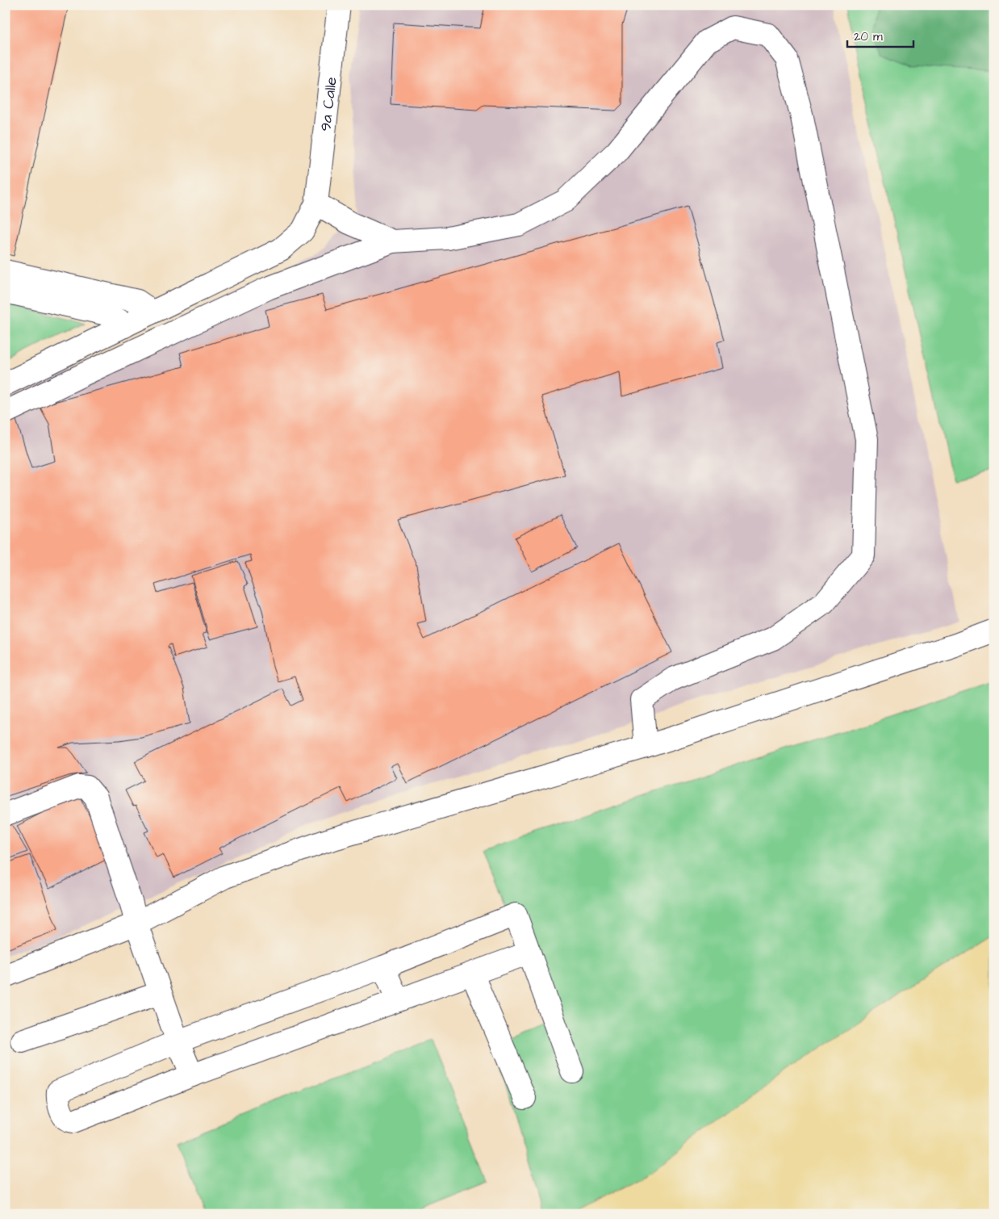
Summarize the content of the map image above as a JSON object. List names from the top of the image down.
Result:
{
  "streets": {
    "main road": ["9a Calle"]
  },
  "scale_bar": "20 m"
}
